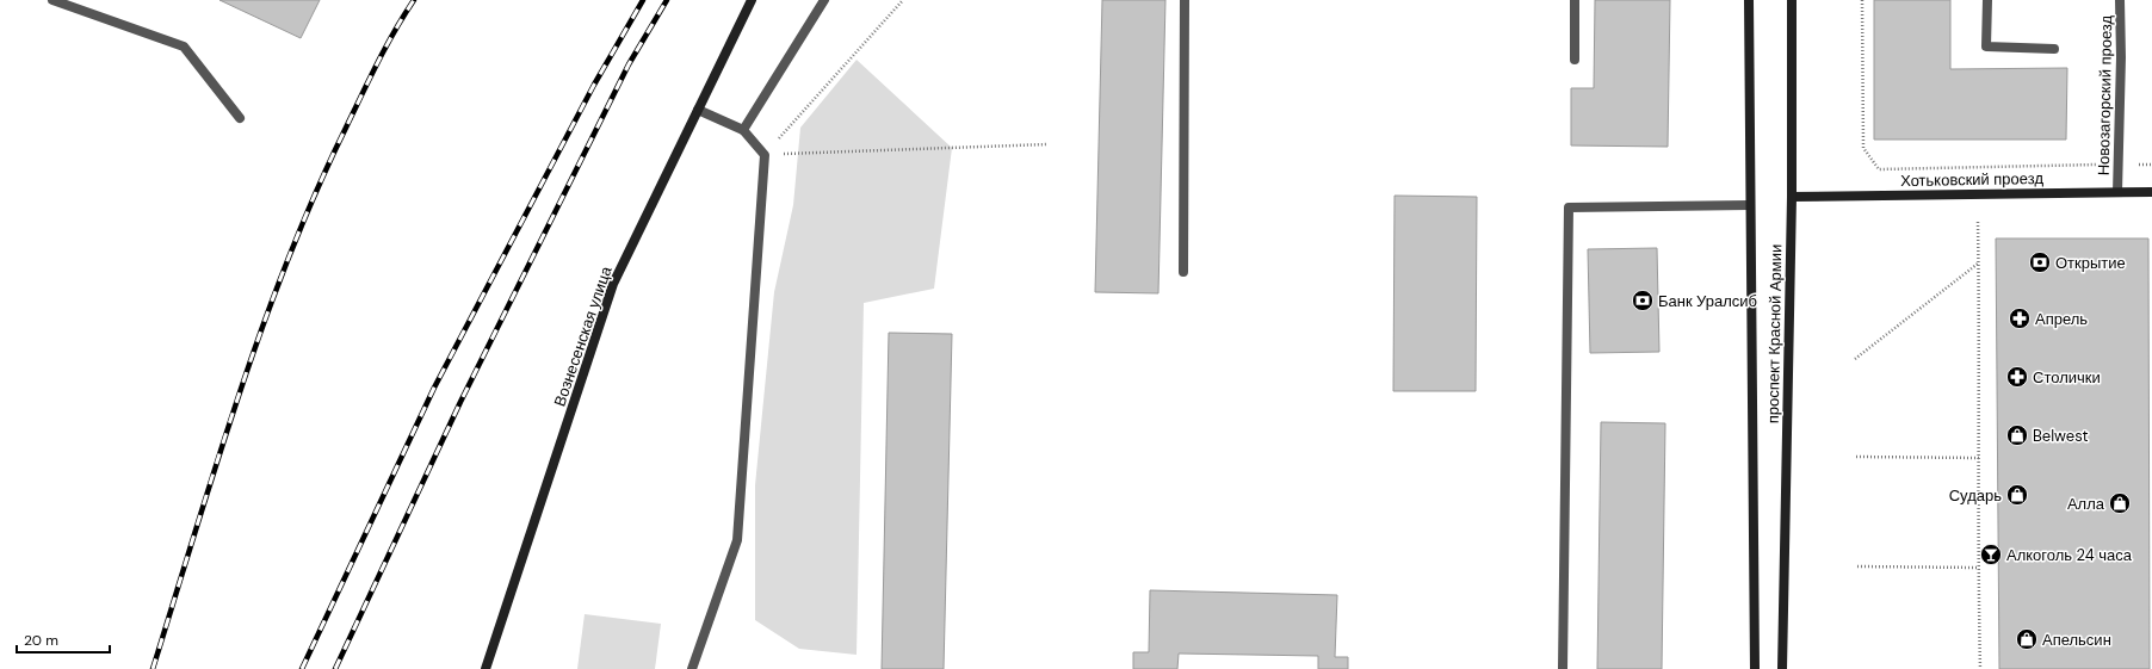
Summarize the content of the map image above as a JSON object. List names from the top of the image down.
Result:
{
  "streets": {
    "main road": ["Хотьковский проезд", "проспект Красной Армии", "Вознесенская улица"],
    "lane": ["Новозагорский проезд"]
  },
  "crossings": [
    ["Новозагорский проезд", "Хотьковский проезд"],
    ["Хотьковский проезд", "проспект Красной Армии"]
  ],
  "places": {
    "bank": ["Открытие", "Банк Уралсиб"],
    "pharmacy": ["Апрель", "Столички"],
    "shop": [
      "Belwest",
      "Сударь",
      "Алла",
      "Апельсин"
    ],
    "bar": ["Алкоголь 24 часа"]
  },
  "scale_bar": "20 m"
}
